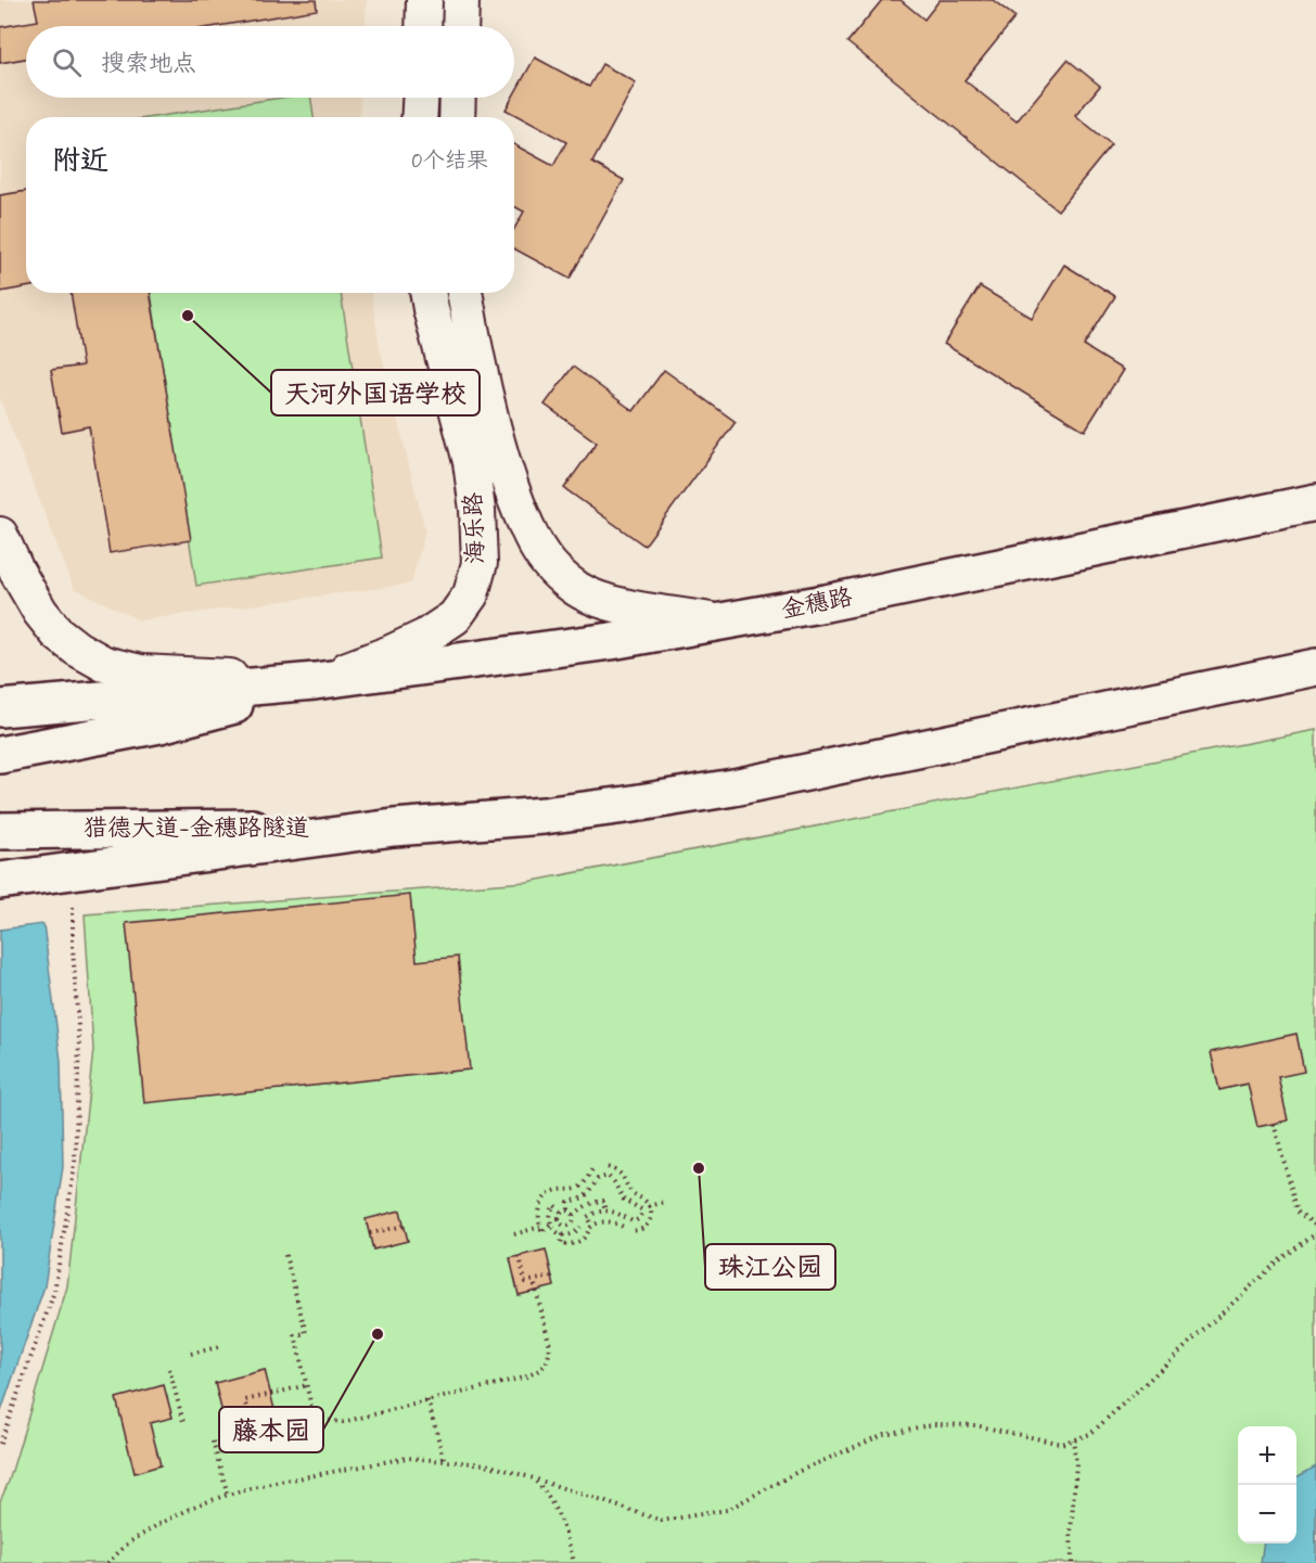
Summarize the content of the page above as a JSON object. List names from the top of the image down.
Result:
{
  "streets": {
    "main road": ["金穗路", "猎德大道-金穗路隧道"],
    "street": ["海乐路"]
  },
  "crossings": [
    ["海乐路", "金穗路"]
  ],
  "places": ["天河外国语学校", "珠江公园", "藤本园"],
  "page": {
    "search": "搜索地点",
    "heading": ["附近", "0个结果"],
    "map_buttons": ["+", "−"]
  }
}
